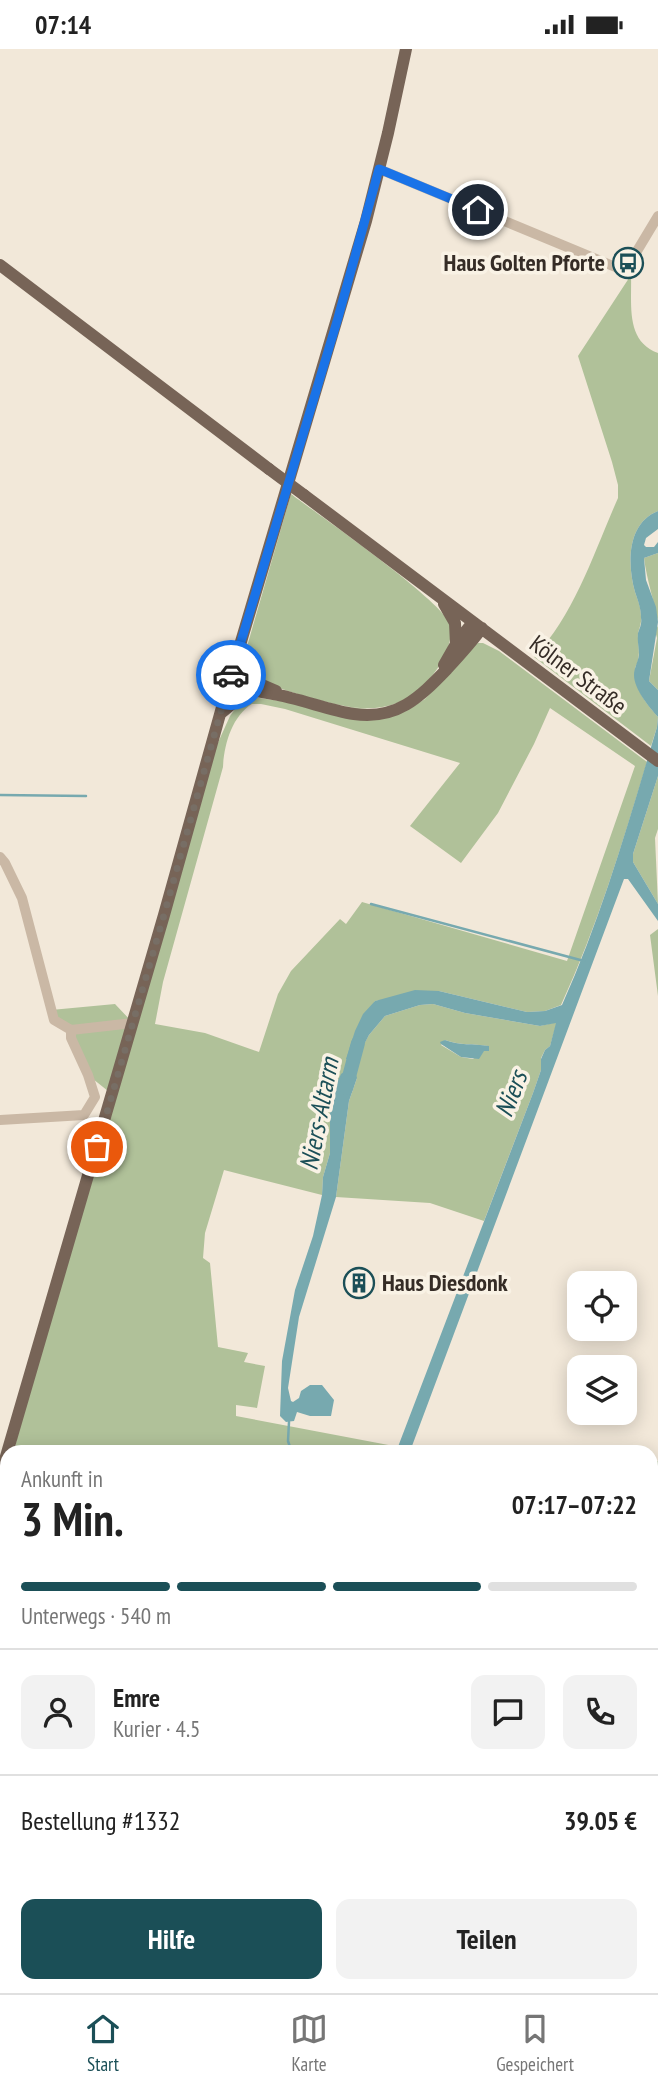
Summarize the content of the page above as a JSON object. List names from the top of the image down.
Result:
{
  "streets": {
    "main road": ["Kölner Straße"]
  },
  "water": ["Niers", "Niers-Altarm"],
  "places": {
    "bus stop": ["Haus Golten Pforte"],
    "building": ["Haus Diesdonk"]
  },
  "page": {
    "status": "07:14",
    "heading": ["3 Min.", "Ankunft in", "07:17–07:22"],
    "panel": [
      "Emre",
      "Kurier · 4.5",
      "Bestellung #1332",
      "39.05 €"
    ],
    "bar": "Unterwegs · 540 m",
    "buttons": ["Hilfe", "Teilen"],
    "tabs": ["Start", "Karte", "Gespeichert"]
  }
}
